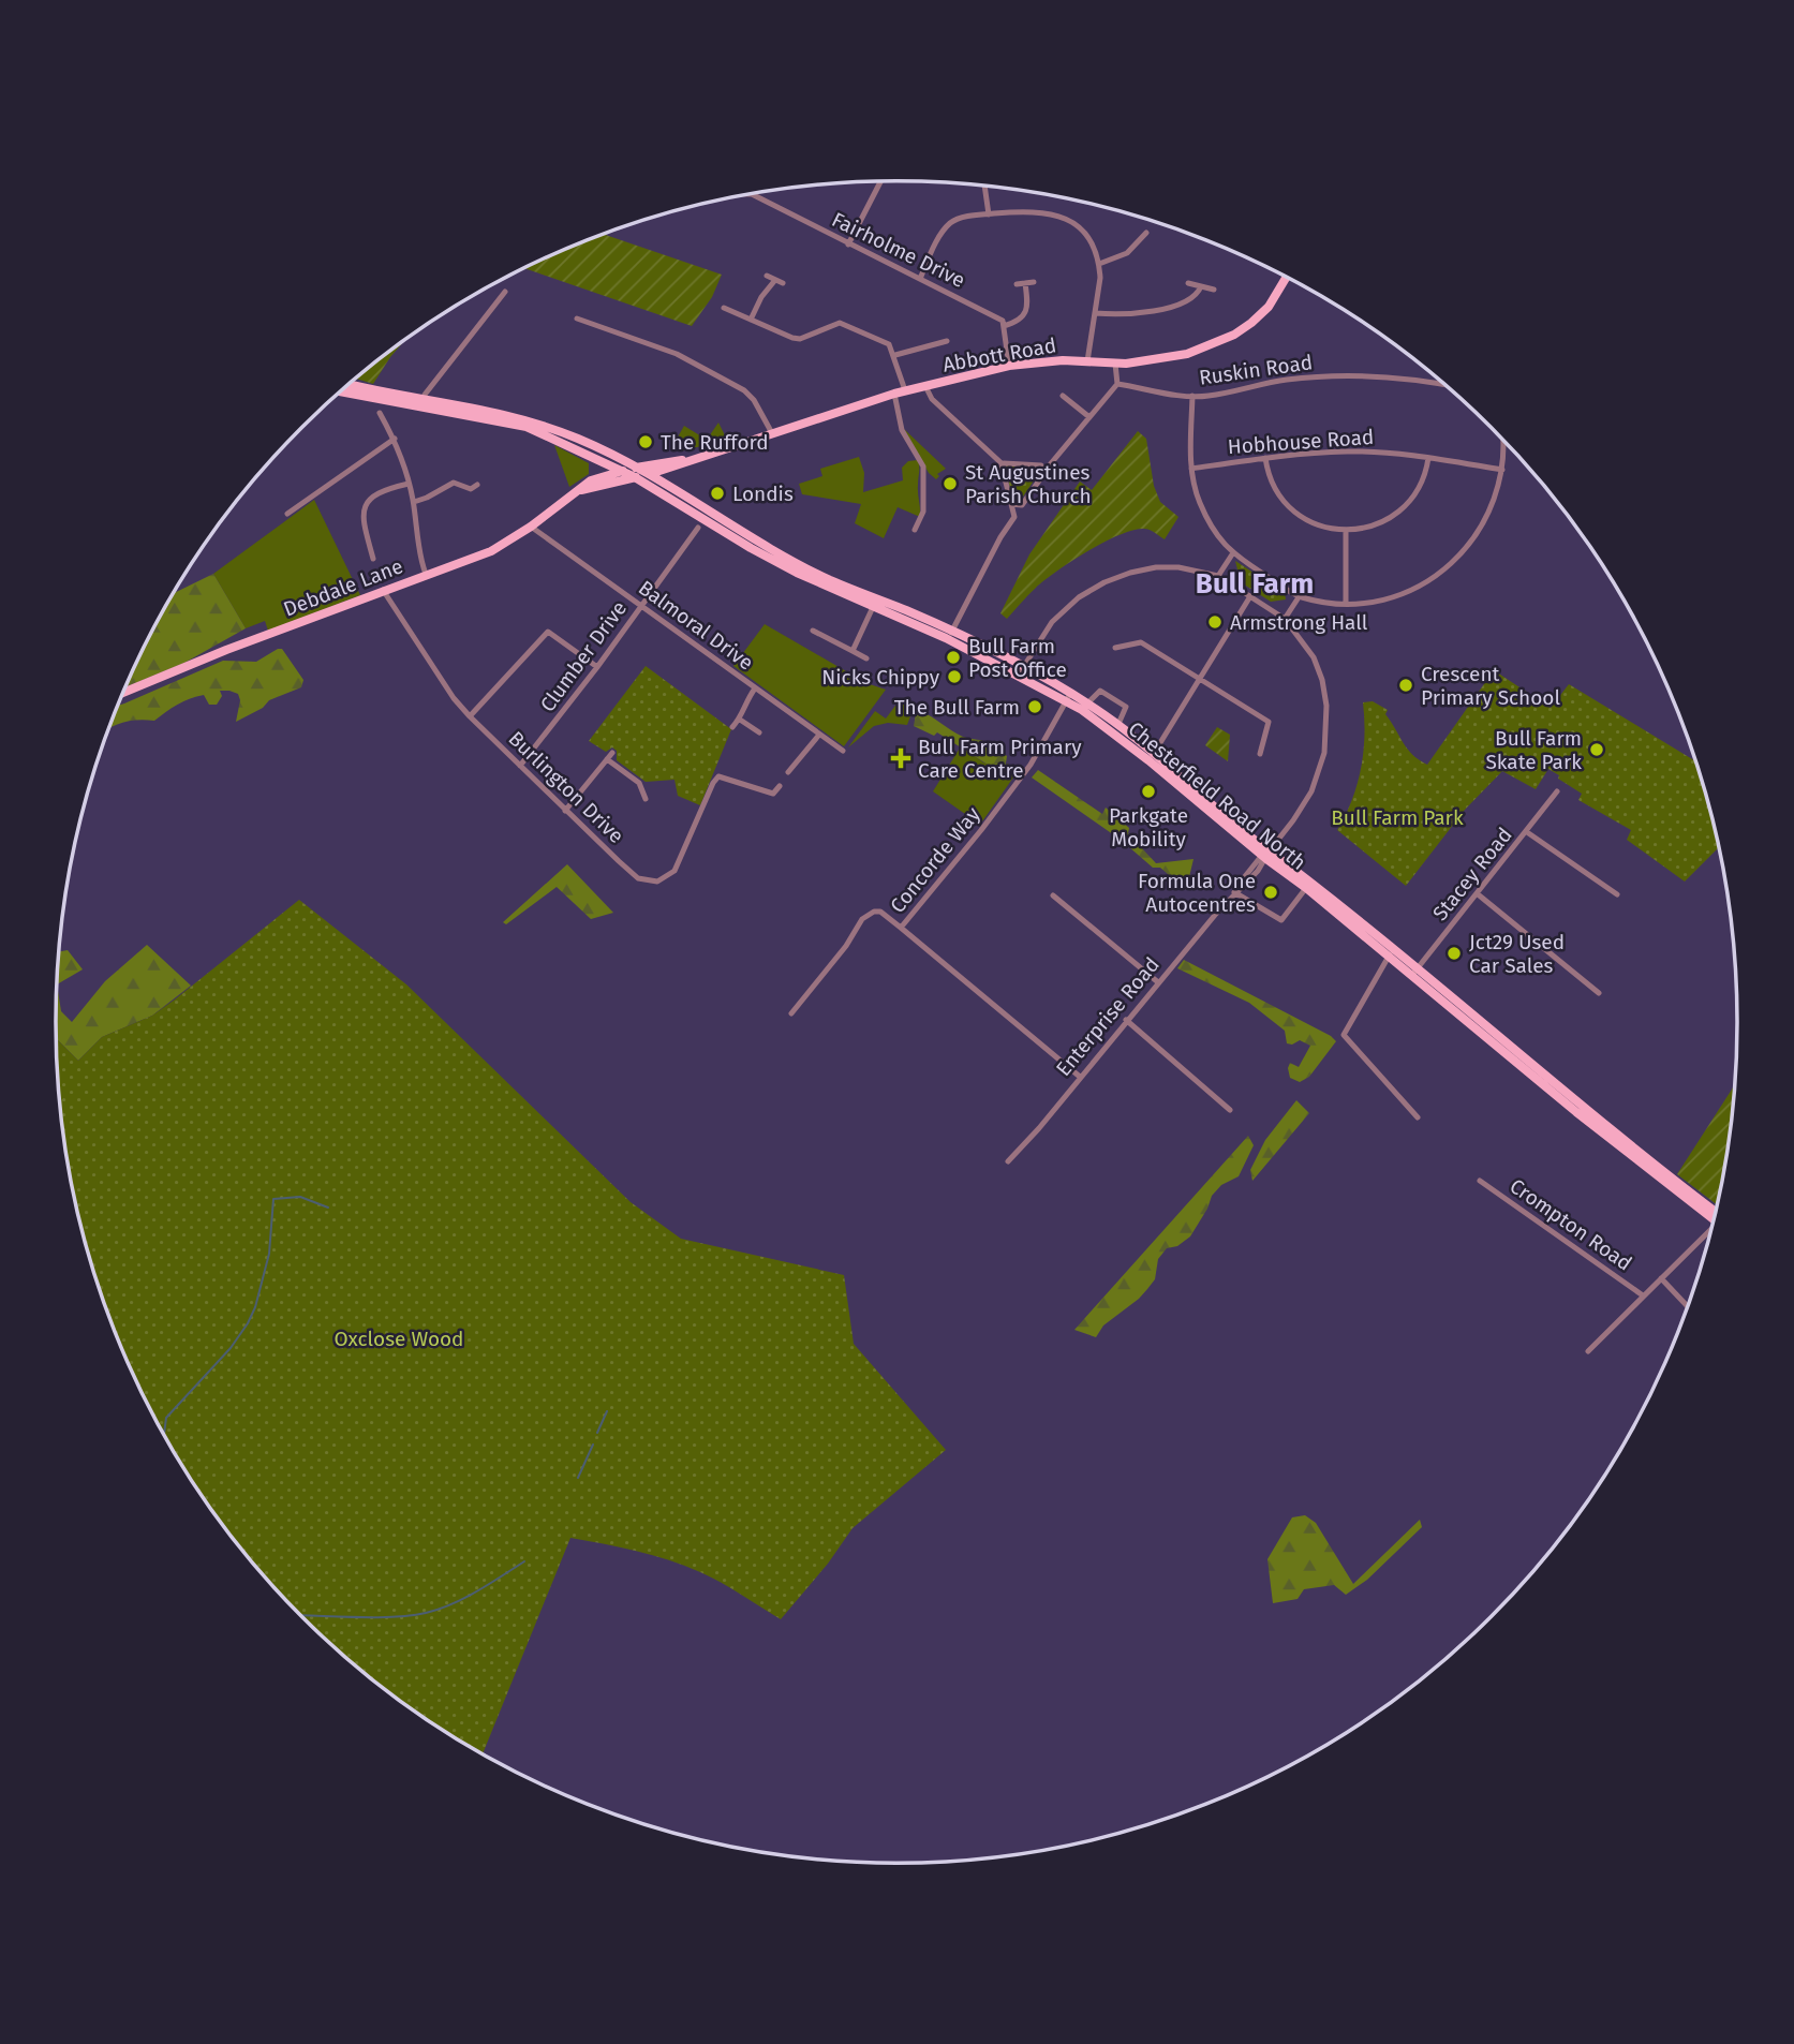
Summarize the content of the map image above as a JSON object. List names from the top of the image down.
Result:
{
  "streets": {
    "main road": ["Abbott Road", "Debdale Lane", "Chesterfield Road North"],
    "street": [
      "Fairholme Drive",
      "Ruskin Road",
      "Hobhouse Road",
      "Balmoral Drive",
      "Clumber Drive",
      "Burlington Drive",
      "Concorde Way",
      "Stacey Road",
      "Enterprise Road",
      "Crompton Road"
    ]
  },
  "crossings": [
    ["Abbott Road", "Debdale Lane"],
    ["Abbott Road", "Chesterfield Road North"],
    ["Debdale Lane", "Balmoral Drive"],
    ["Debdale Lane", "Burlington Drive"],
    ["Debdale Lane", "Chesterfield Road North"],
    ["Balmoral Drive", "Clumber Drive"],
    ["Clumber Drive", "Burlington Drive"],
    ["Chesterfield Road North", "Concorde Way"],
    ["Chesterfield Road North", "Stacey Road"],
    ["Chesterfield Road North", "Enterprise Road"],
    ["Concorde Way", "Enterprise Road"]
  ],
  "districts": ["Bull Farm"],
  "parks": ["Bull Farm Park", "Oxclose Wood"],
  "places": {
    "other": [
      "The Rufford",
      "St Augustines Parish Church",
      "Londis",
      "Armstrong Hall",
      "Bull Farm Post Office",
      "Nicks Chippy",
      "Crescent Primary School",
      "The Bull Farm",
      "Bull Farm Skate Park",
      "Parkgate Mobility",
      "Formula One Autocentres",
      "Jct29 Used Car Sales"
    ],
    "health": ["Bull Farm Primary Care Centre"]
  }
}
